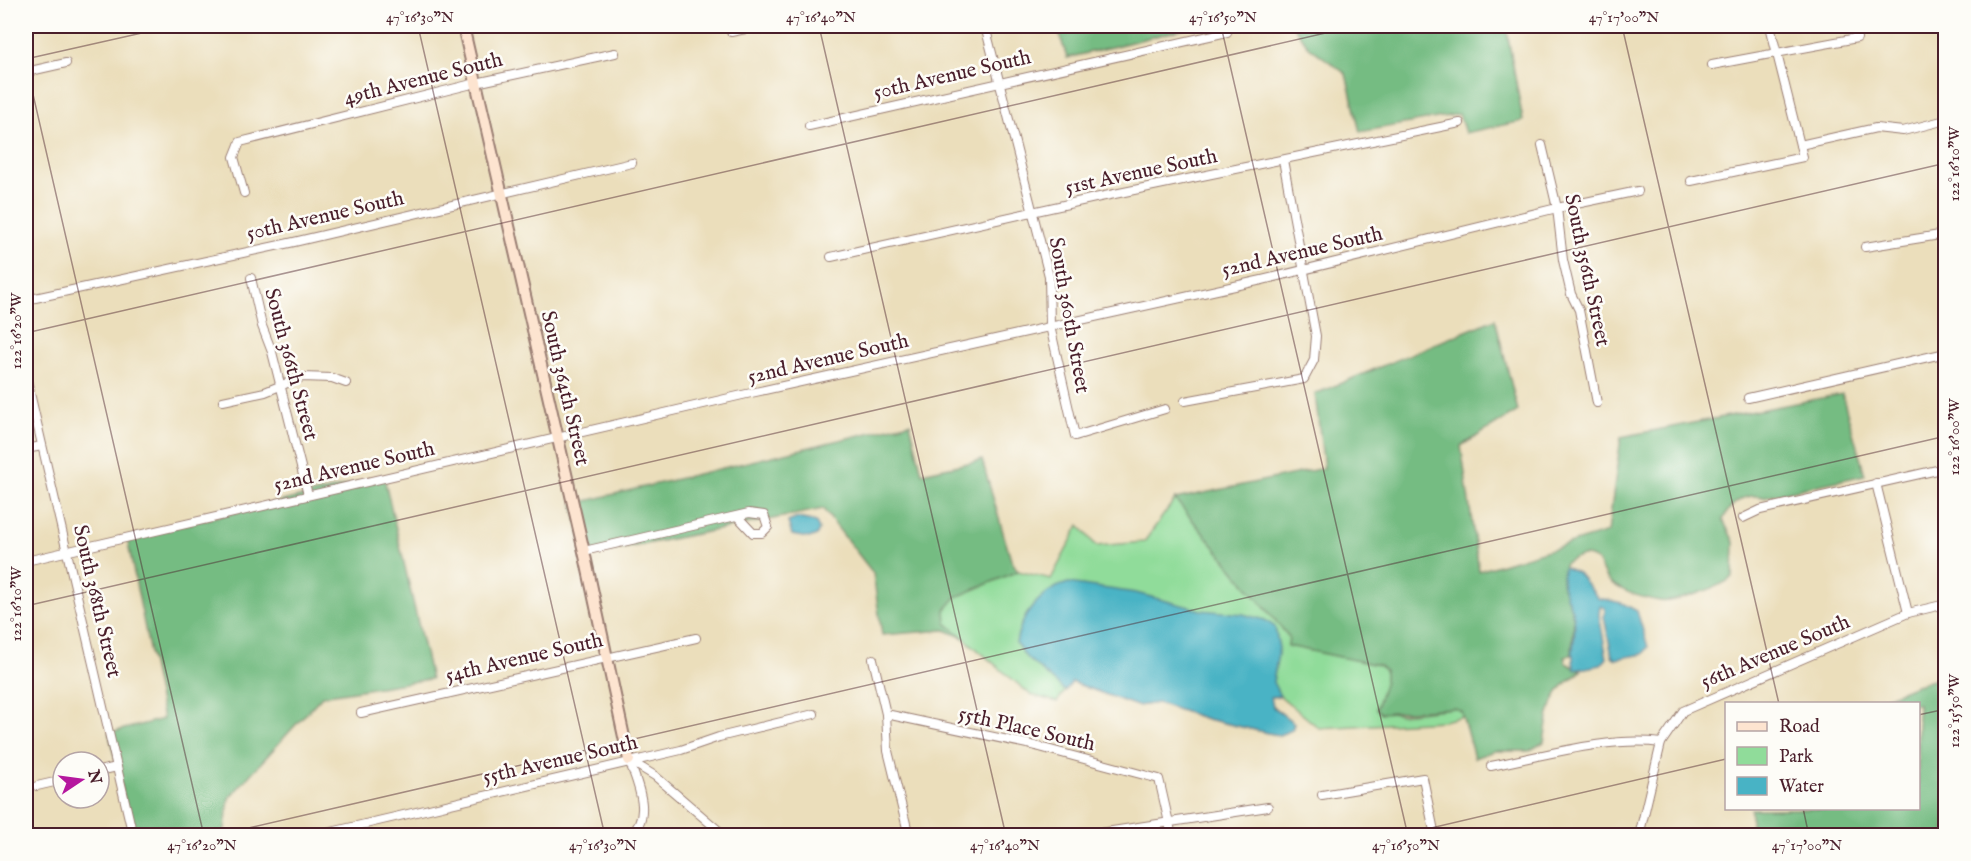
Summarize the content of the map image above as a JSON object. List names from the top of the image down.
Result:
{
  "streets": {
    "street": [
      "50th Avenue South",
      "49th Avenue South",
      "51st Avenue South",
      "52nd Avenue South",
      "South 356th Street",
      "South 360th Street",
      "South 366th Street",
      "South 364th Street",
      "South 368th Street",
      "56th Avenue South",
      "54th Avenue South",
      "55th Place South",
      "55th Avenue South"
    ]
  },
  "crossings": [
    ["50th Avenue South", "South 360th Street"],
    ["50th Avenue South", "South 364th Street"],
    ["49th Avenue South", "South 364th Street"],
    ["51st Avenue South", "South 360th Street"],
    ["52nd Avenue South", "South 356th Street"],
    ["52nd Avenue South", "South 360th Street"],
    ["52nd Avenue South", "South 366th Street"],
    ["52nd Avenue South", "South 364th Street"],
    ["52nd Avenue South", "South 368th Street"],
    ["South 364th Street", "54th Avenue South"],
    ["South 364th Street", "55th Avenue South"]
  ],
  "legend": ["Road", "Park", "Water"],
  "north": "right",
  "coordinates": [
    "47°16'30\"N",
    "47°16'40\"N",
    "47°16'50\"N",
    "47°17'00\"N",
    "122°16'10\"W",
    "122°16'20\"W",
    "122°16'00\"W",
    "122°15'50\"W",
    "47°16'20\"N"
  ]
}
